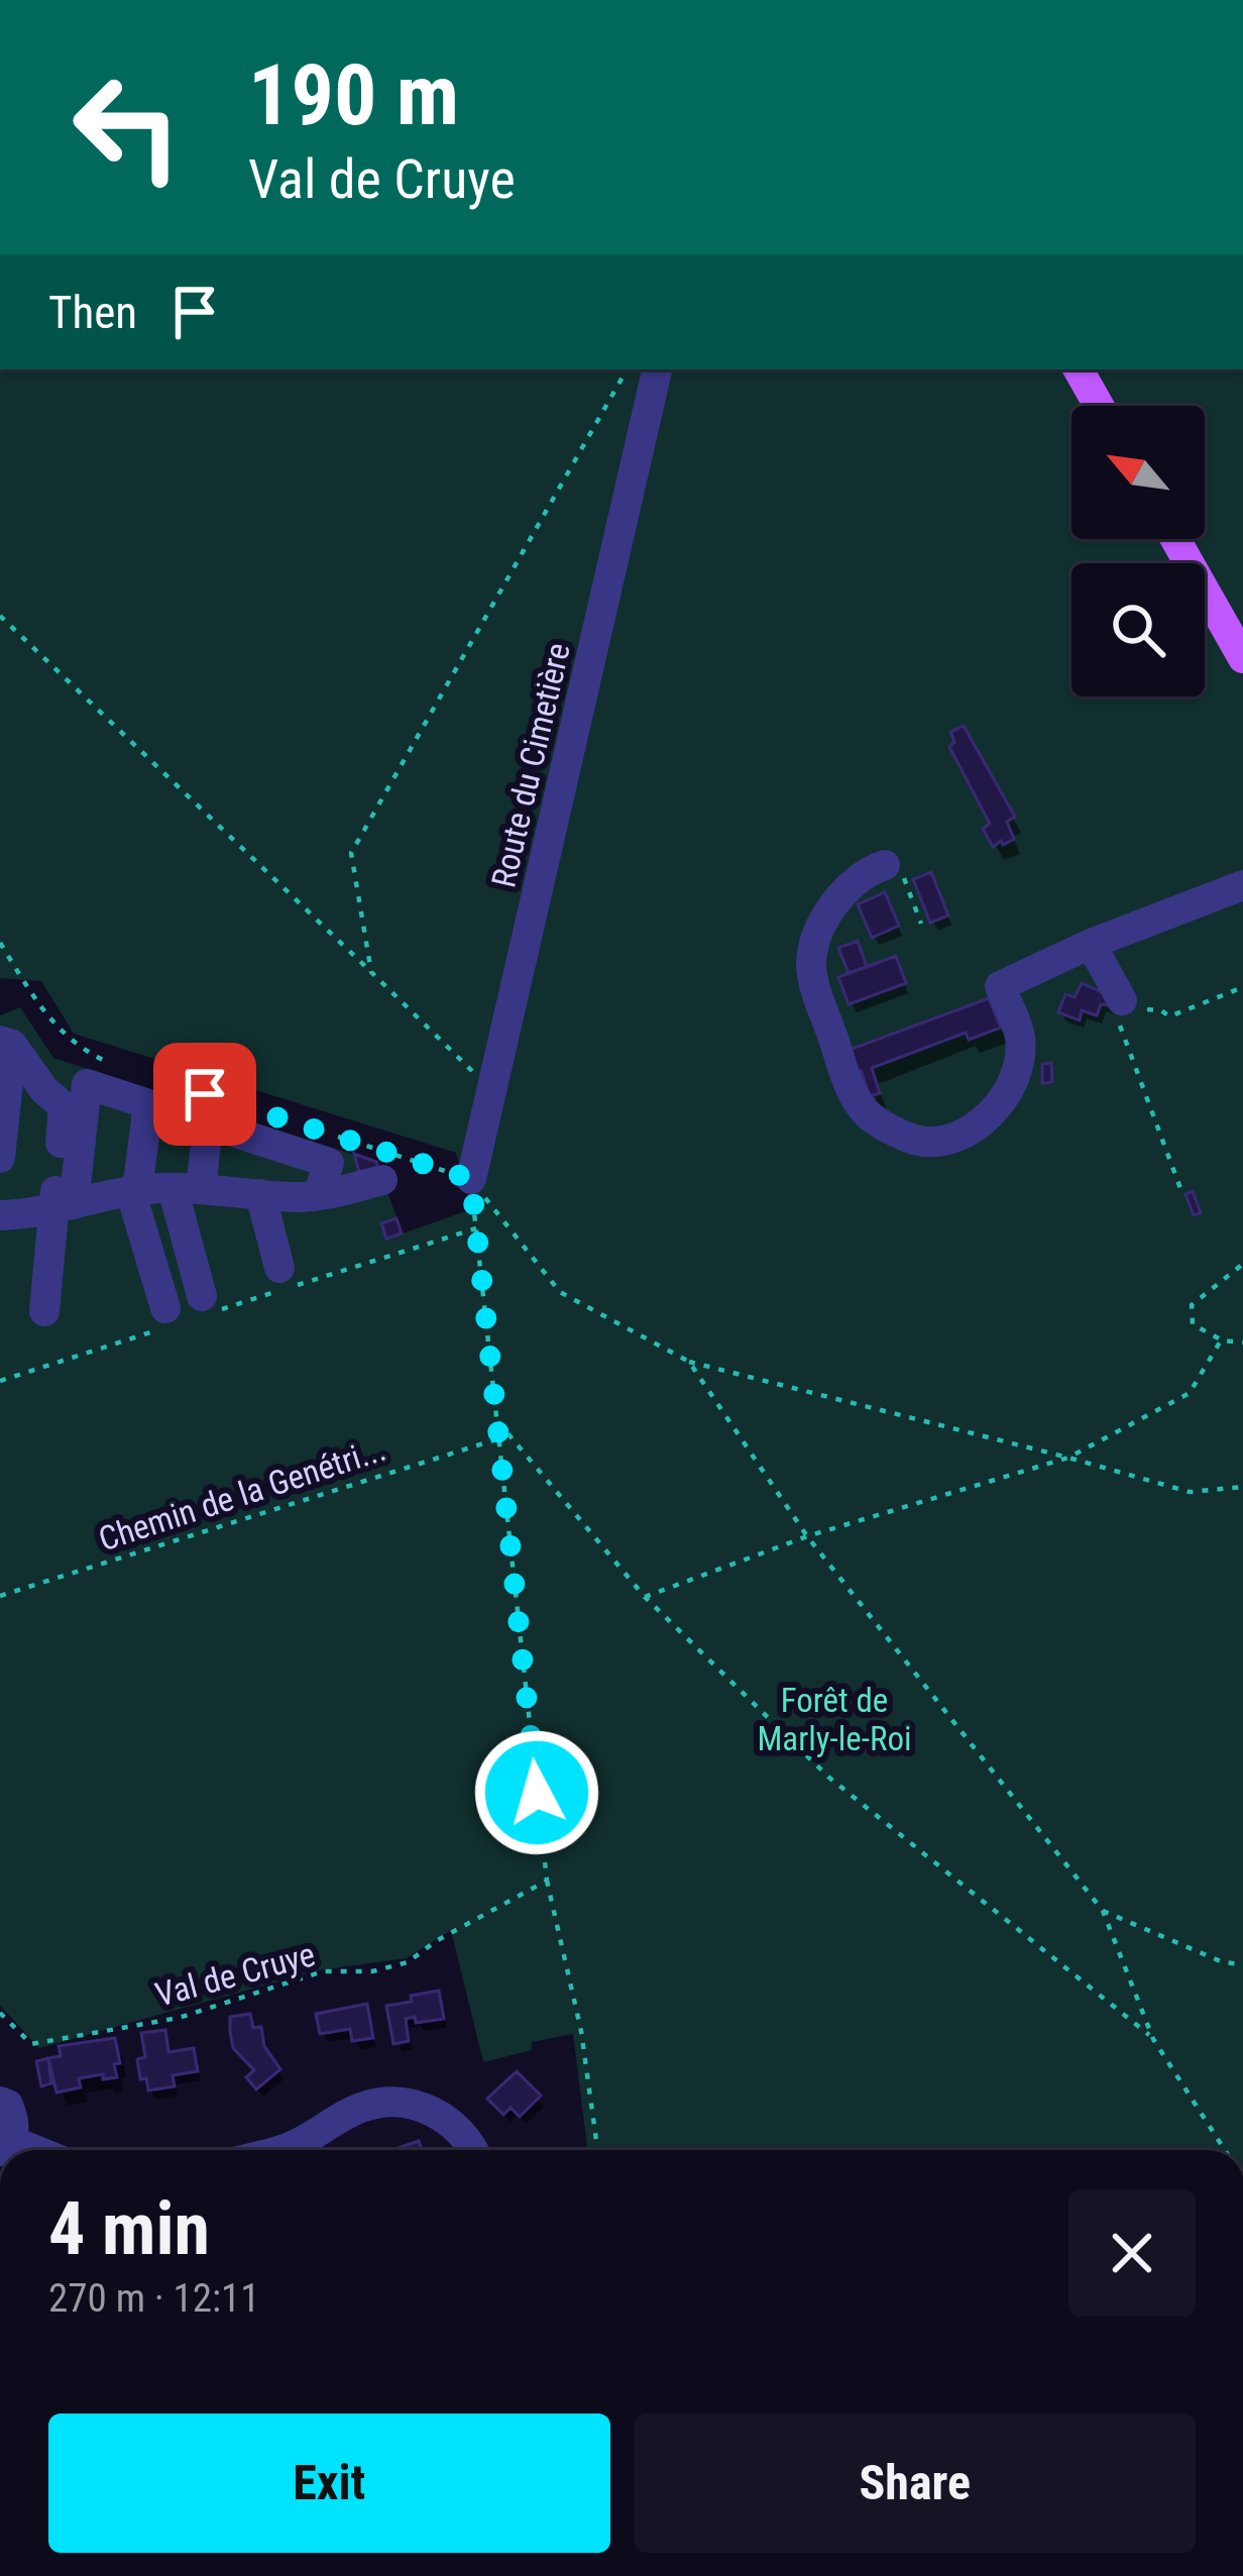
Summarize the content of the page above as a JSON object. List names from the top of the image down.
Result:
{
  "streets": {
    "street": ["Route du Cimetière"],
    "path": ["Chemin de la Genétri...", "Val de Cruye"]
  },
  "parks": ["Forêt de Marly-le-Roi"],
  "north": "top left",
  "page": {
    "turn": ["190 m", "Val de Cruye"],
    "then": "Then",
    "heading": ["4 min", "270 m · 12:11"],
    "buttons": ["Exit", "Share"]
  }
}
